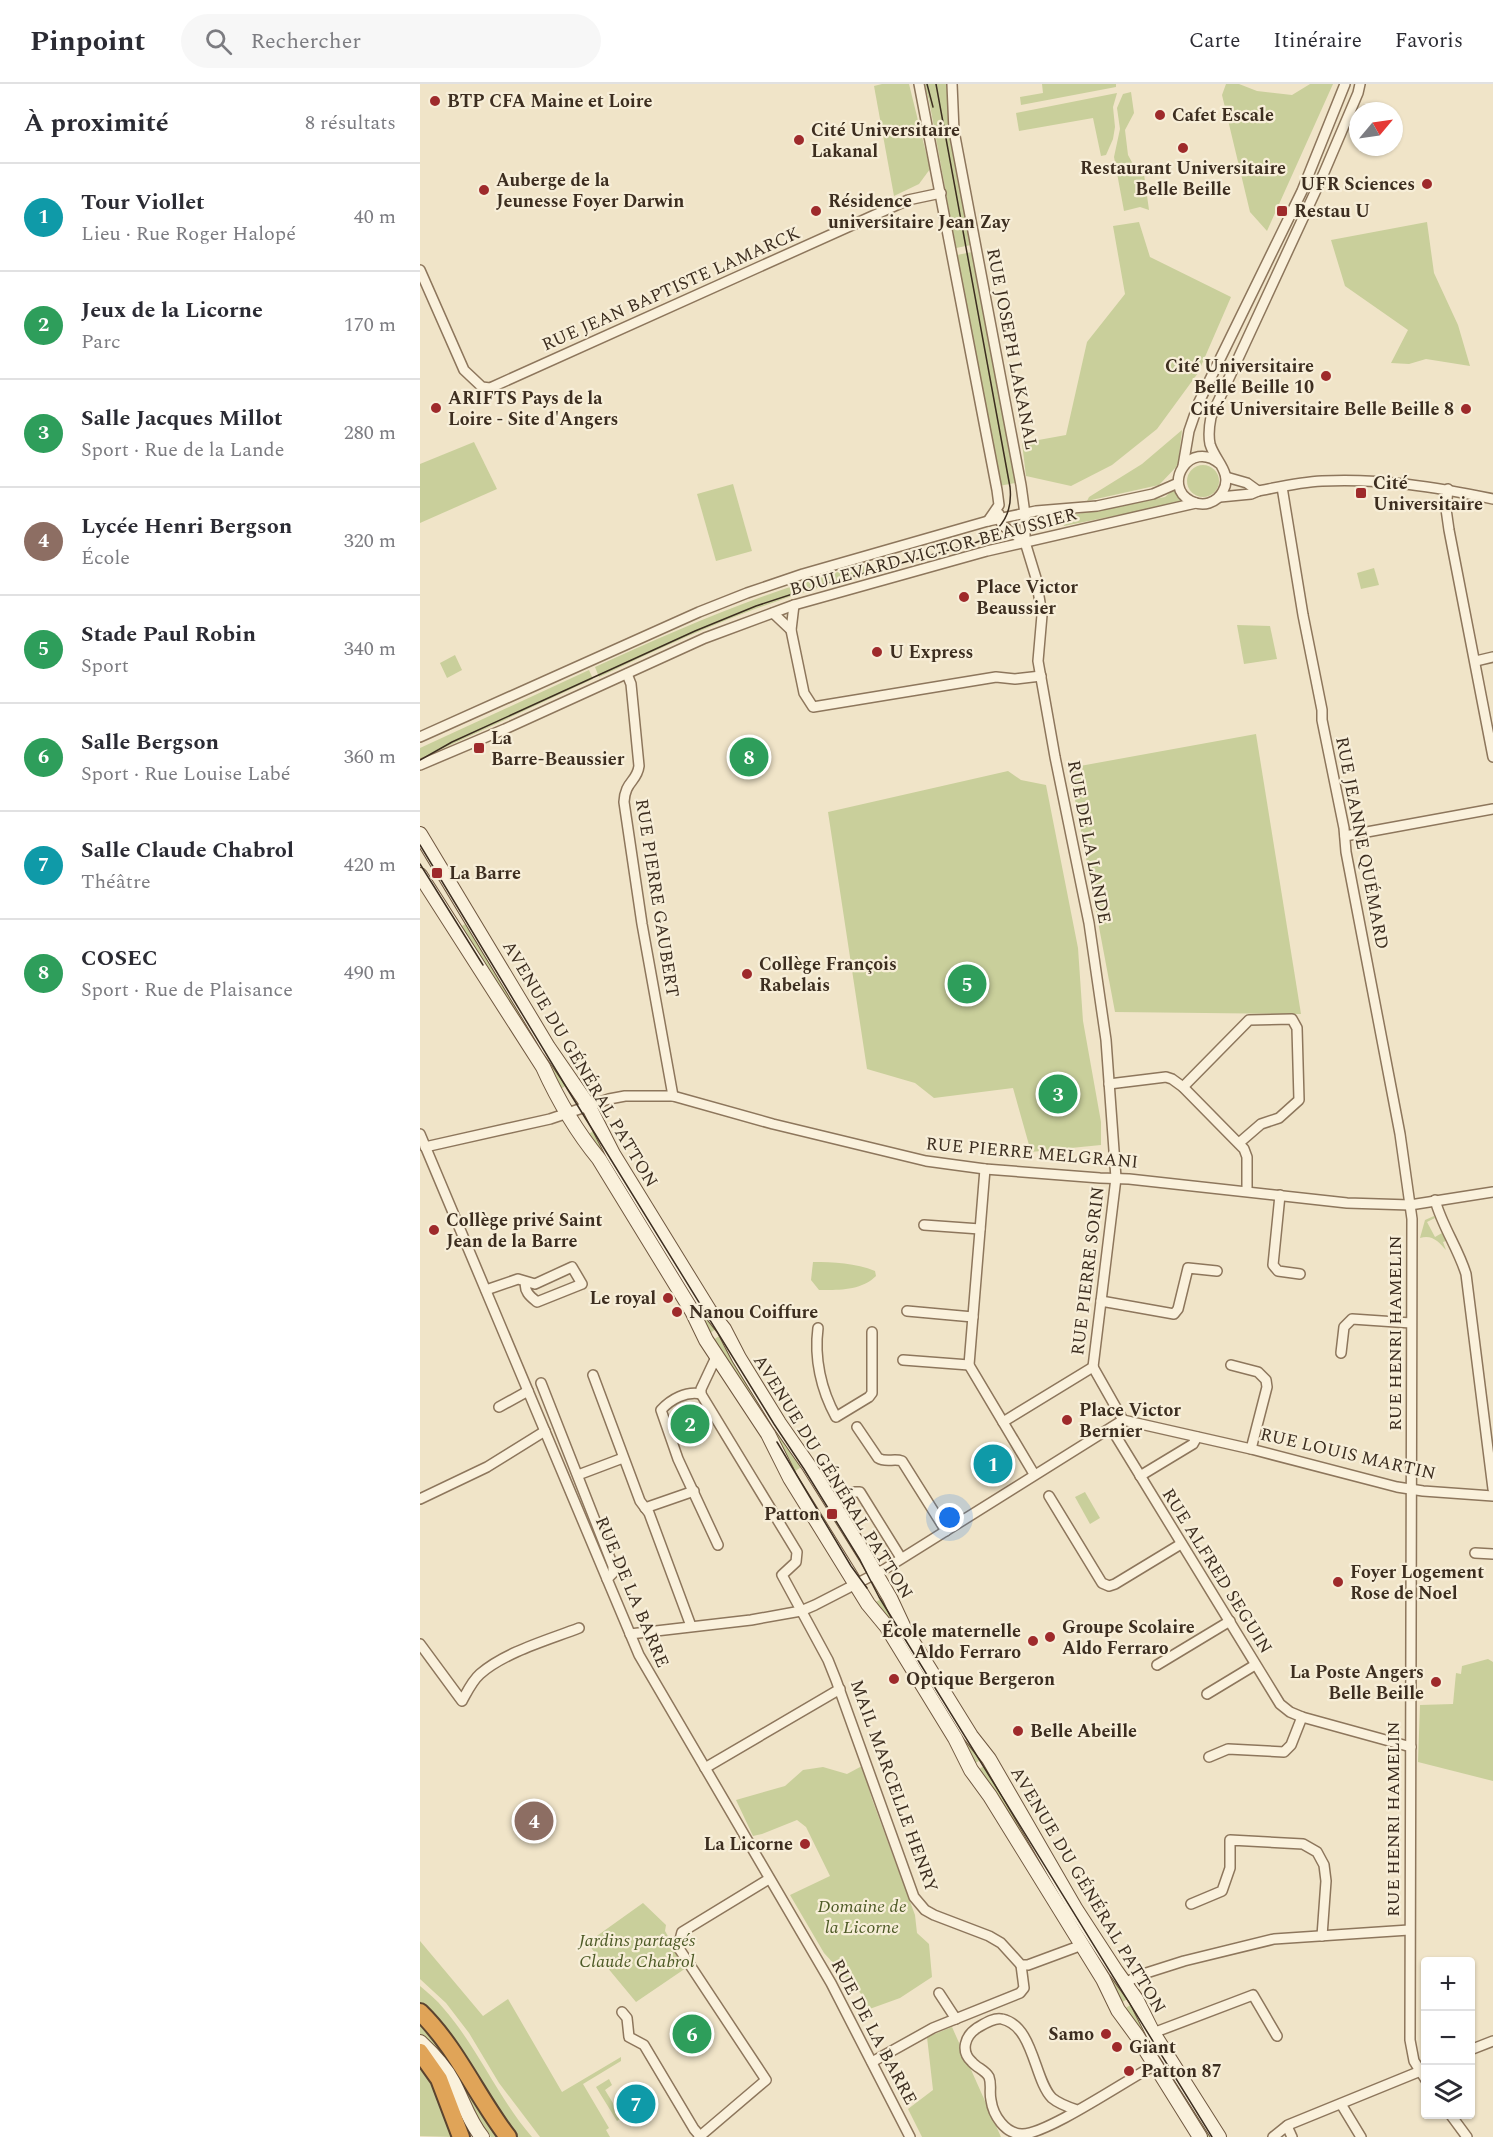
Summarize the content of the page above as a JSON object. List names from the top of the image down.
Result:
{
  "streets": {
    "street": [
      "RUE JEAN BAPTISTE LAMARCK",
      "RUE JOSEPH LAKANAL",
      "BOULEVARD VICTOR BEAUSSIER",
      "RUE DE LA LANDE",
      "RUE JEANNE QUÉMARD",
      "RUE PIERRE GAUBERT",
      "AVENUE DU GÉNÉRAL PATTON",
      "RUE PIERRE MELGRANI",
      "RUE PIERRE SORIN",
      "RUE HENRI HAMELIN",
      "RUE LOUIS MARTIN",
      "RUE ALFRED SEGUIN",
      "RUE DE LA BARRE",
      "MAIL MARCELLE HENRY"
    ]
  },
  "crossings": [
    ["RUE JOSEPH LAKANAL", "BOULEVARD VICTOR BEAUSSIER"],
    ["RUE JOSEPH LAKANAL", "RUE DE LA LANDE"],
    ["BOULEVARD VICTOR BEAUSSIER", "RUE DE LA LANDE"],
    ["BOULEVARD VICTOR BEAUSSIER", "RUE PIERRE GAUBERT"],
    ["RUE DE LA LANDE", "RUE PIERRE MELGRANI"],
    ["RUE DE LA LANDE", "RUE PIERRE SORIN"],
    ["RUE JEANNE QUÉMARD", "RUE PIERRE MELGRANI"],
    ["RUE JEANNE QUÉMARD", "RUE HENRI HAMELIN"],
    ["RUE PIERRE GAUBERT", "RUE PIERRE MELGRANI"],
    ["AVENUE DU GÉNÉRAL PATTON", "RUE PIERRE MELGRANI"],
    ["RUE PIERRE MELGRANI", "RUE PIERRE SORIN"],
    ["RUE PIERRE MELGRANI", "RUE HENRI HAMELIN"],
    ["RUE PIERRE MELGRANI", "RUE DE LA BARRE"],
    ["RUE HENRI HAMELIN", "RUE LOUIS MARTIN"],
    ["RUE HENRI HAMELIN", "RUE ALFRED SEGUIN"]
  ],
  "parks": ["Domaine de la Licorne", "Jardins partagés Claude Chabrol"],
  "places": {
    "other": [
      "BTP CFA Maine et Loire",
      "Cafet Escale",
      "Cité Universitaire Lakanal",
      "Restaurant Universitaire Belle Beille",
      "UFR Sciences",
      "Auberge de la Jeunesse Foyer Darwin",
      "Résidence universitaire Jean Zay",
      "Cité Universitaire Belle Beille 10",
      "ARIFTS Pays de la Loire - Site d'Angers",
      "Cité Universitaire Belle Beille 8",
      "Place Victor Beaussier",
      "U Express",
      "Collège François Rabelais",
      "Collège privé Saint Jean de la Barre",
      "Le royal",
      "Nanou Coiffure",
      "Place Victor Bernier",
      "Foyer Logement Rose de Noel",
      "Groupe Scolaire Aldo Ferraro",
      "École maternelle Aldo Ferraro",
      "Optique Bergeron",
      "La Poste Angers Belle Beille",
      "Belle Abeille",
      "La Licorne",
      "Samo",
      "Giant",
      "Patton 87"
    ],
    "transit": [
      "Restau U",
      "Cité Universitaire",
      "La Barre-Beaussier",
      "La Barre",
      "Patton"
    ]
  },
  "north": "top right",
  "page": {
    "header": "Pinpoint",
    "search": "Rechercher",
    "nav": ["Carte", "Itinéraire", "Favoris"],
    "heading": ["À proximité", "8 résultats"],
    "list": [
      {
        "mark": "1",
        "name": "Tour Viollet",
        "note": "Lieu · Rue Roger Halopé",
        "value": "40 m"
      },
      {
        "mark": "2",
        "name": "Jeux de la Licorne",
        "note": "Parc",
        "value": "170 m"
      },
      {
        "mark": "3",
        "name": "Salle Jacques Millot",
        "note": "Sport · Rue de la Lande",
        "value": "280 m"
      },
      {
        "mark": "4",
        "name": "Lycée Henri Bergson",
        "note": "École",
        "value": "320 m"
      },
      {
        "mark": "5",
        "name": "Stade Paul Robin",
        "note": "Sport",
        "value": "340 m"
      },
      {
        "mark": "6",
        "name": "Salle Bergson",
        "note": "Sport · Rue Louise Labé",
        "value": "360 m"
      },
      {
        "mark": "7",
        "name": "Salle Claude Chabrol",
        "note": "Théâtre",
        "value": "420 m"
      },
      {
        "mark": "8",
        "name": "COSEC",
        "note": "Sport · Rue de Plaisance",
        "value": "490 m"
      }
    ],
    "pins": [
      "8",
      "5",
      "3",
      "2",
      "1",
      "4",
      "6",
      "7"
    ],
    "map_buttons": ["+", "−"]
  }
}
